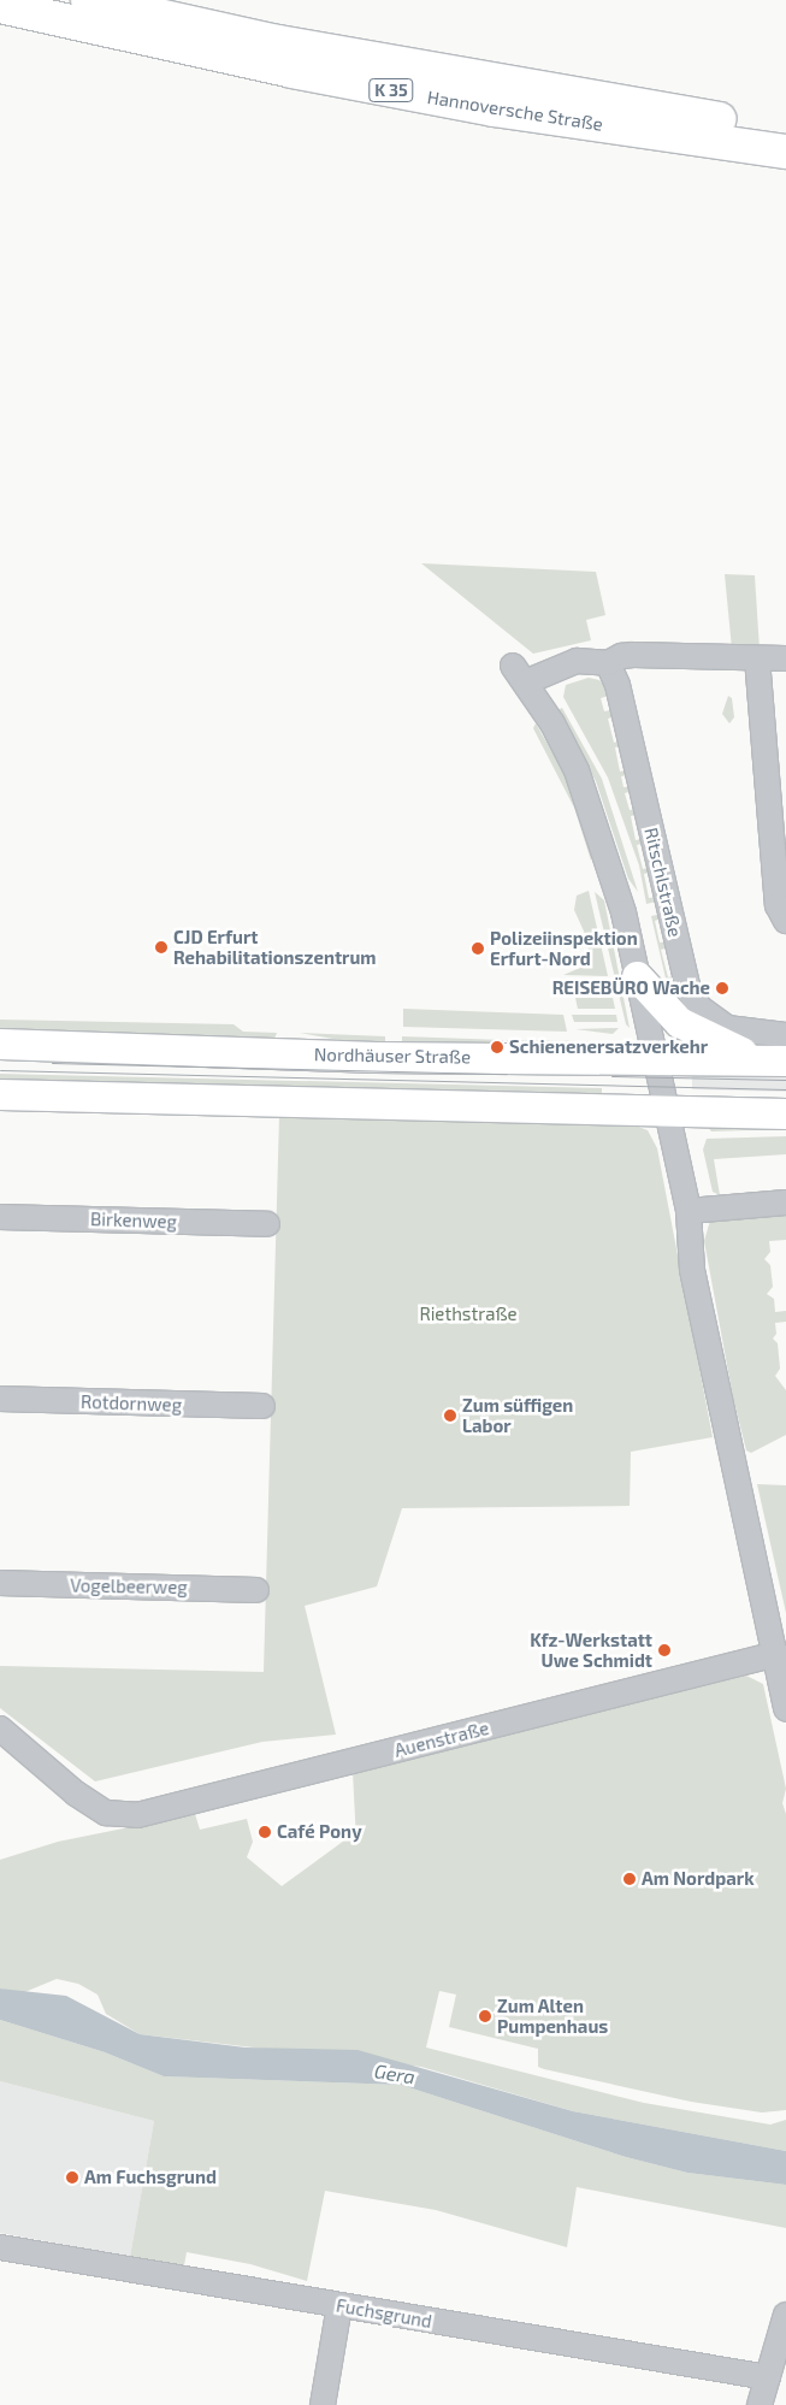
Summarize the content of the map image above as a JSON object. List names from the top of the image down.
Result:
{
  "streets": {
    "highway": ["K 35", "Hannoversche Straße"],
    "main road": ["Nordhäuser Straße"],
    "street": [
      "Ritschlstraße",
      "Birkenweg",
      "Rotdornweg",
      "Vogelbeerweg",
      "Auenstraße",
      "Fuchsgrund"
    ]
  },
  "crossings": [
    ["Ritschlstraße", "Nordhäuser Straße"]
  ],
  "water": ["Gera"],
  "parks": ["Riethstraße"],
  "places": [
    "CJD Erfurt Rehabilitationszentrum",
    "Polizeiinspektion Erfurt-Nord",
    "REISEBÜRO Wache",
    "Schienenersatzverkehr",
    "Zum süffigen Labor",
    "Kfz-Werkstatt Uwe Schmidt",
    "Café Pony",
    "Am Nordpark",
    "Zum Alten Pumpenhaus",
    "Am Fuchsgrund"
  ]
}
